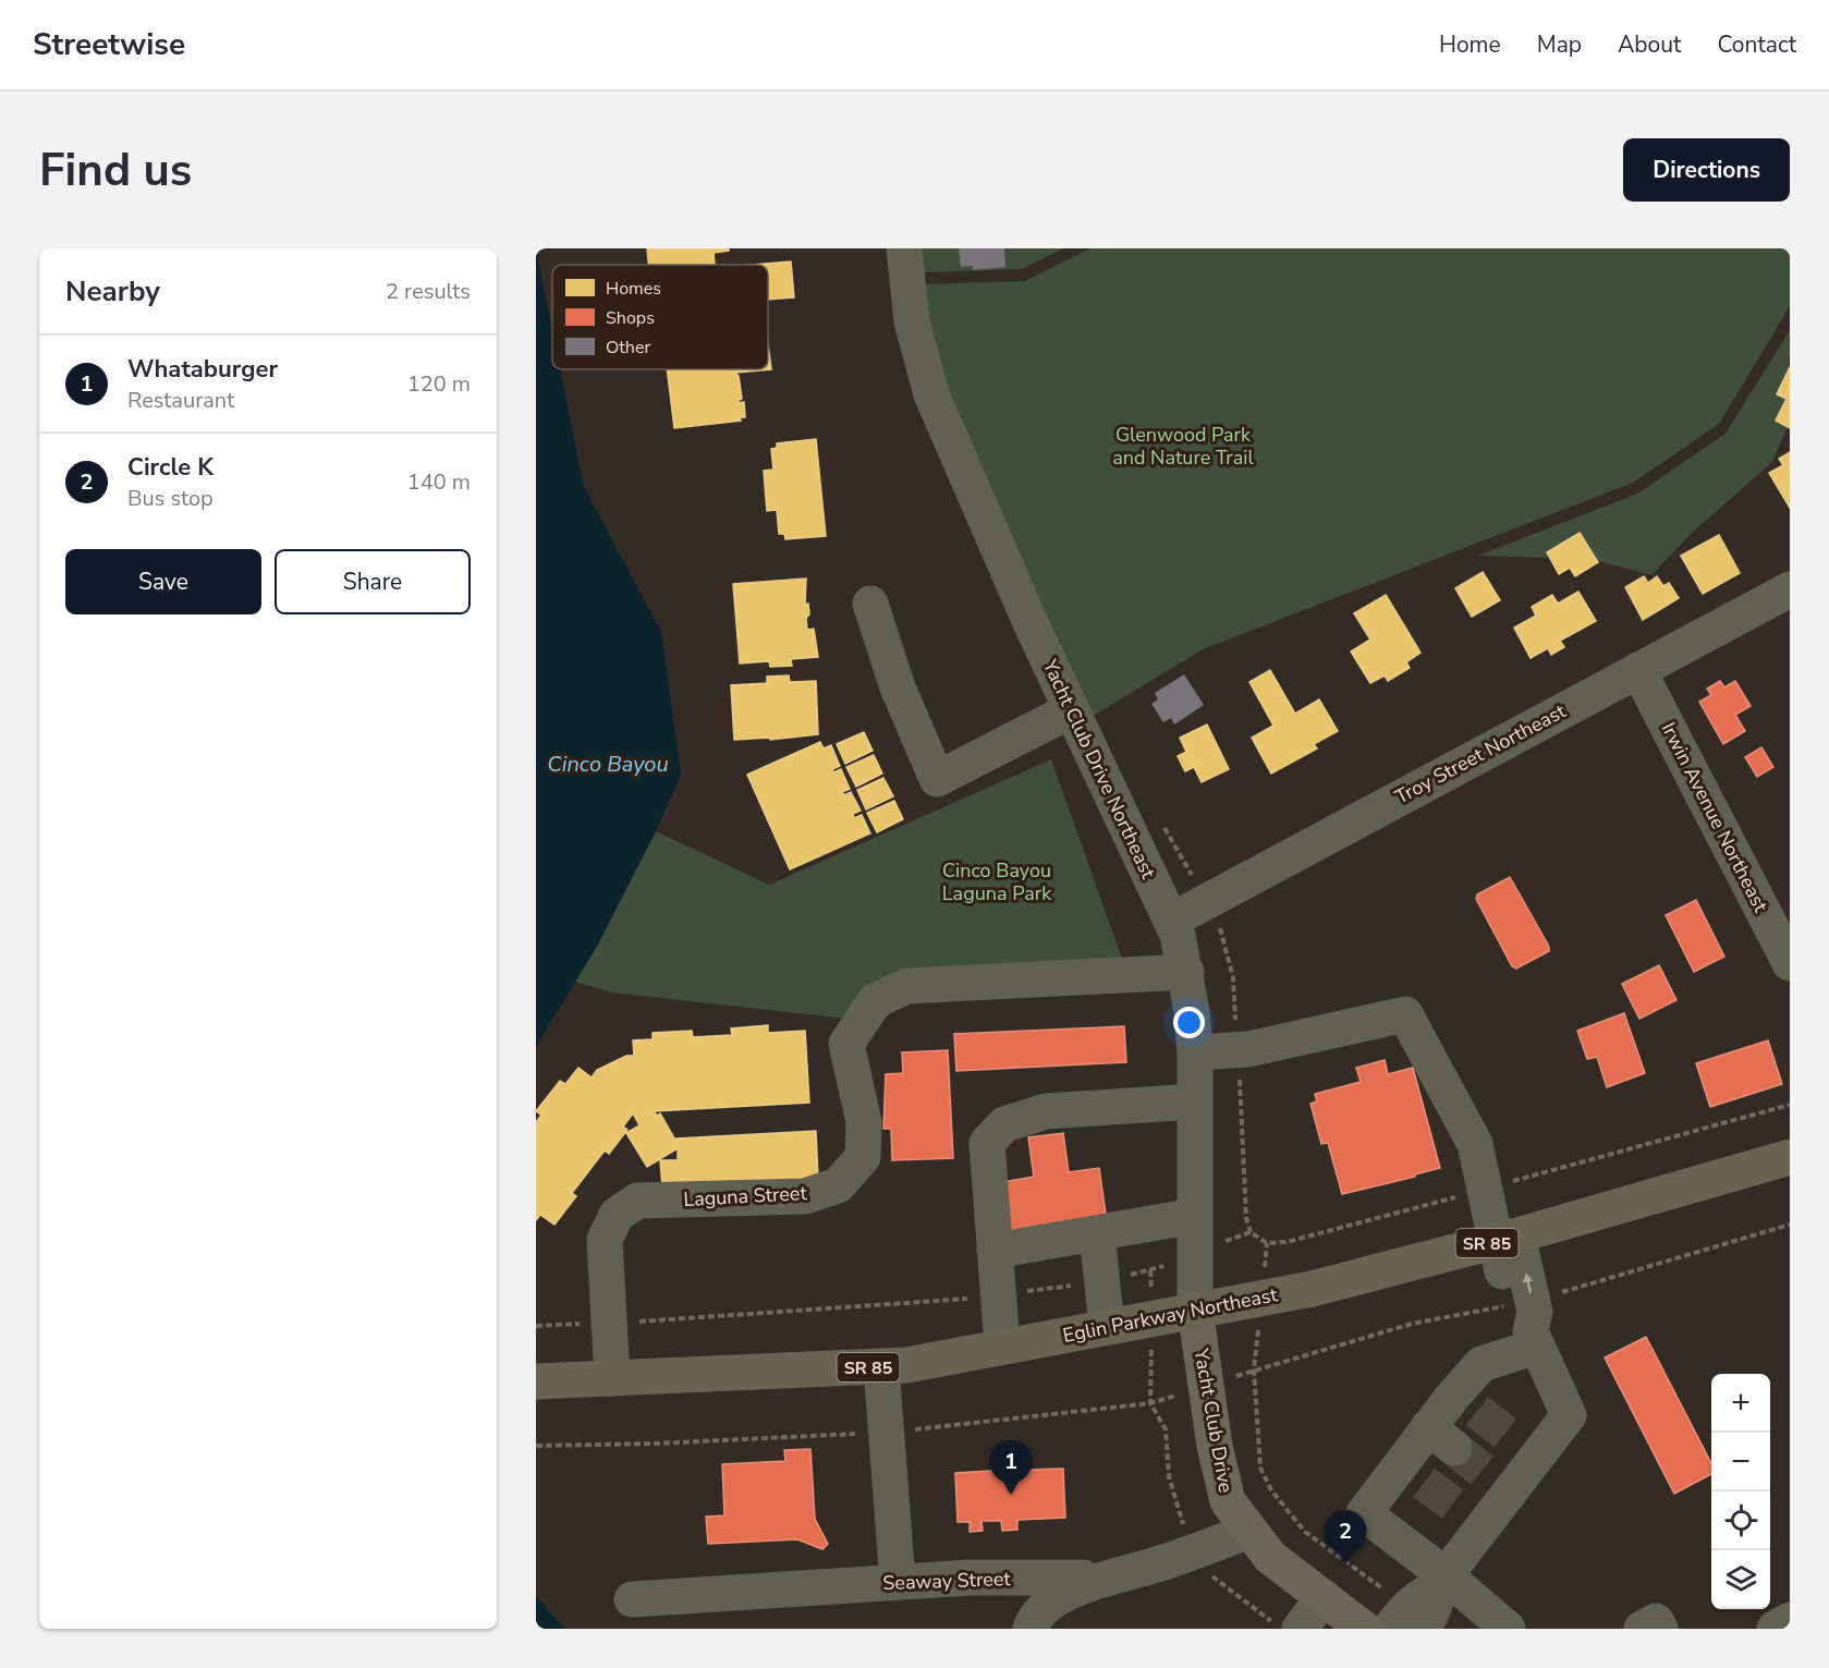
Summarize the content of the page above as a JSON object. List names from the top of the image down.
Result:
{
  "streets": {
    "highway": ["SR 85", "Eglin Parkway Northeast"],
    "main road": ["Yacht Club Drive"],
    "street": [
      "Troy Street Northeast",
      "Yacht Club Drive Northeast",
      "Irwin Avenue Northeast",
      "Laguna Street",
      "Seaway Street"
    ]
  },
  "crossings": [
    ["Troy Street Northeast", "Yacht Club Drive Northeast"],
    ["Troy Street Northeast", "Irwin Avenue Northeast"],
    ["Yacht Club Drive Northeast", "Laguna Street"],
    ["Yacht Club Drive Northeast", "Eglin Parkway Northeast"],
    ["Yacht Club Drive Northeast", "Yacht Club Drive"],
    ["Laguna Street", "Eglin Parkway Northeast"],
    ["Eglin Parkway Northeast", "Yacht Club Drive"],
    ["Yacht Club Drive", "Seaway Street"]
  ],
  "water": ["Cinco Bayou"],
  "parks": ["Glenwood Park and Nature Trail", "Cinco Bayou Laguna Park"],
  "legend": ["Homes", "Shops", "Other"],
  "page": {
    "header": "Streetwise",
    "nav": [
      "Home",
      "Map",
      "About",
      "Contact"
    ],
    "buttons": [
      "Directions",
      ["Save", "Share"]
    ],
    "title": "Find us",
    "heading": ["Nearby", "2 results"],
    "list": [
      {
        "mark": "1",
        "name": "Whataburger",
        "note": "Restaurant",
        "value": "120 m"
      },
      {
        "mark": "2",
        "name": "Circle K",
        "note": "Bus stop",
        "value": "140 m"
      }
    ],
    "map_buttons": ["+", "−"],
    "pins": ["1", "2"]
  }
}
